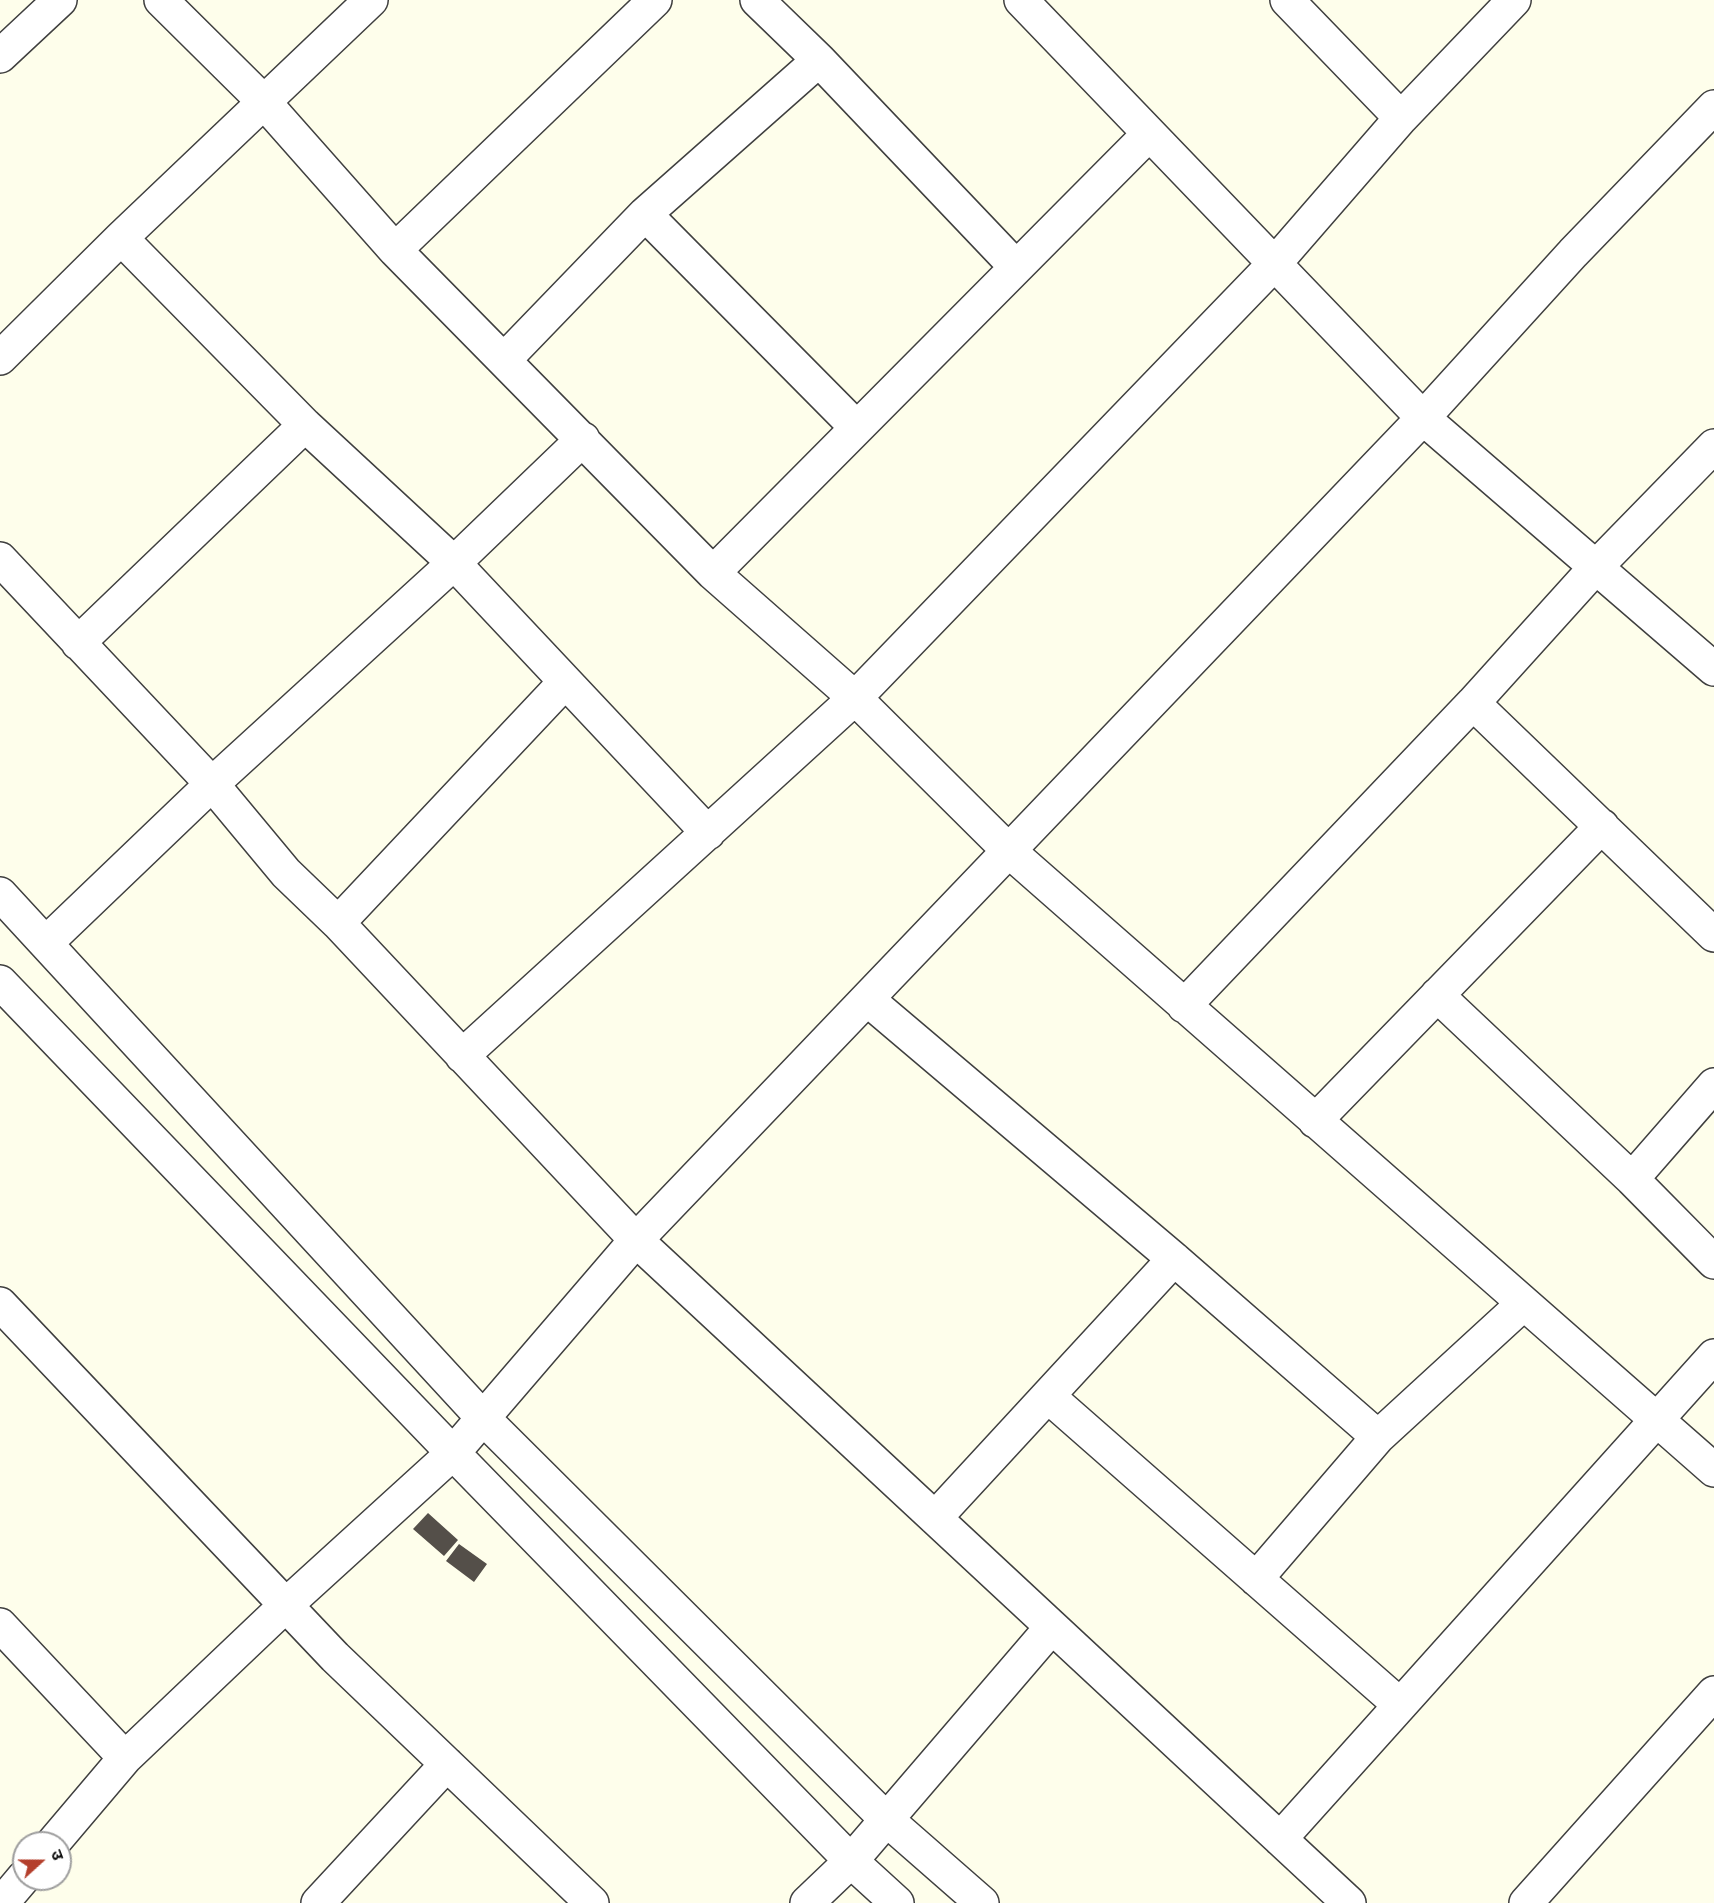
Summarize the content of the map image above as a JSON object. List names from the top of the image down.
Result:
{
  "north": "right"
}
